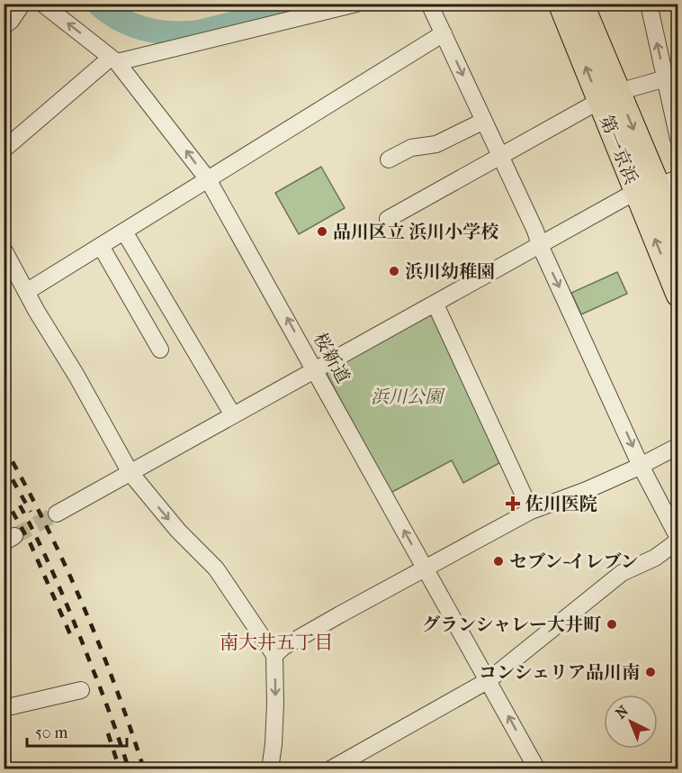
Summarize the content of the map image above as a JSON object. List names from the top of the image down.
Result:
{
  "streets": {
    "highway": ["第一京浜"],
    "street": ["桜新道"]
  },
  "districts": ["南大井五丁目"],
  "parks": ["浜川公園"],
  "places": {
    "other": [
      "品川区立 浜川小学校",
      "浜川幼稚園",
      "セブン-イレブン",
      "グランシャレー大井町",
      "コンシェリア品川南"
    ],
    "health": ["佐川医院"]
  },
  "scale_bar": "50 m",
  "north": "top left"
}
